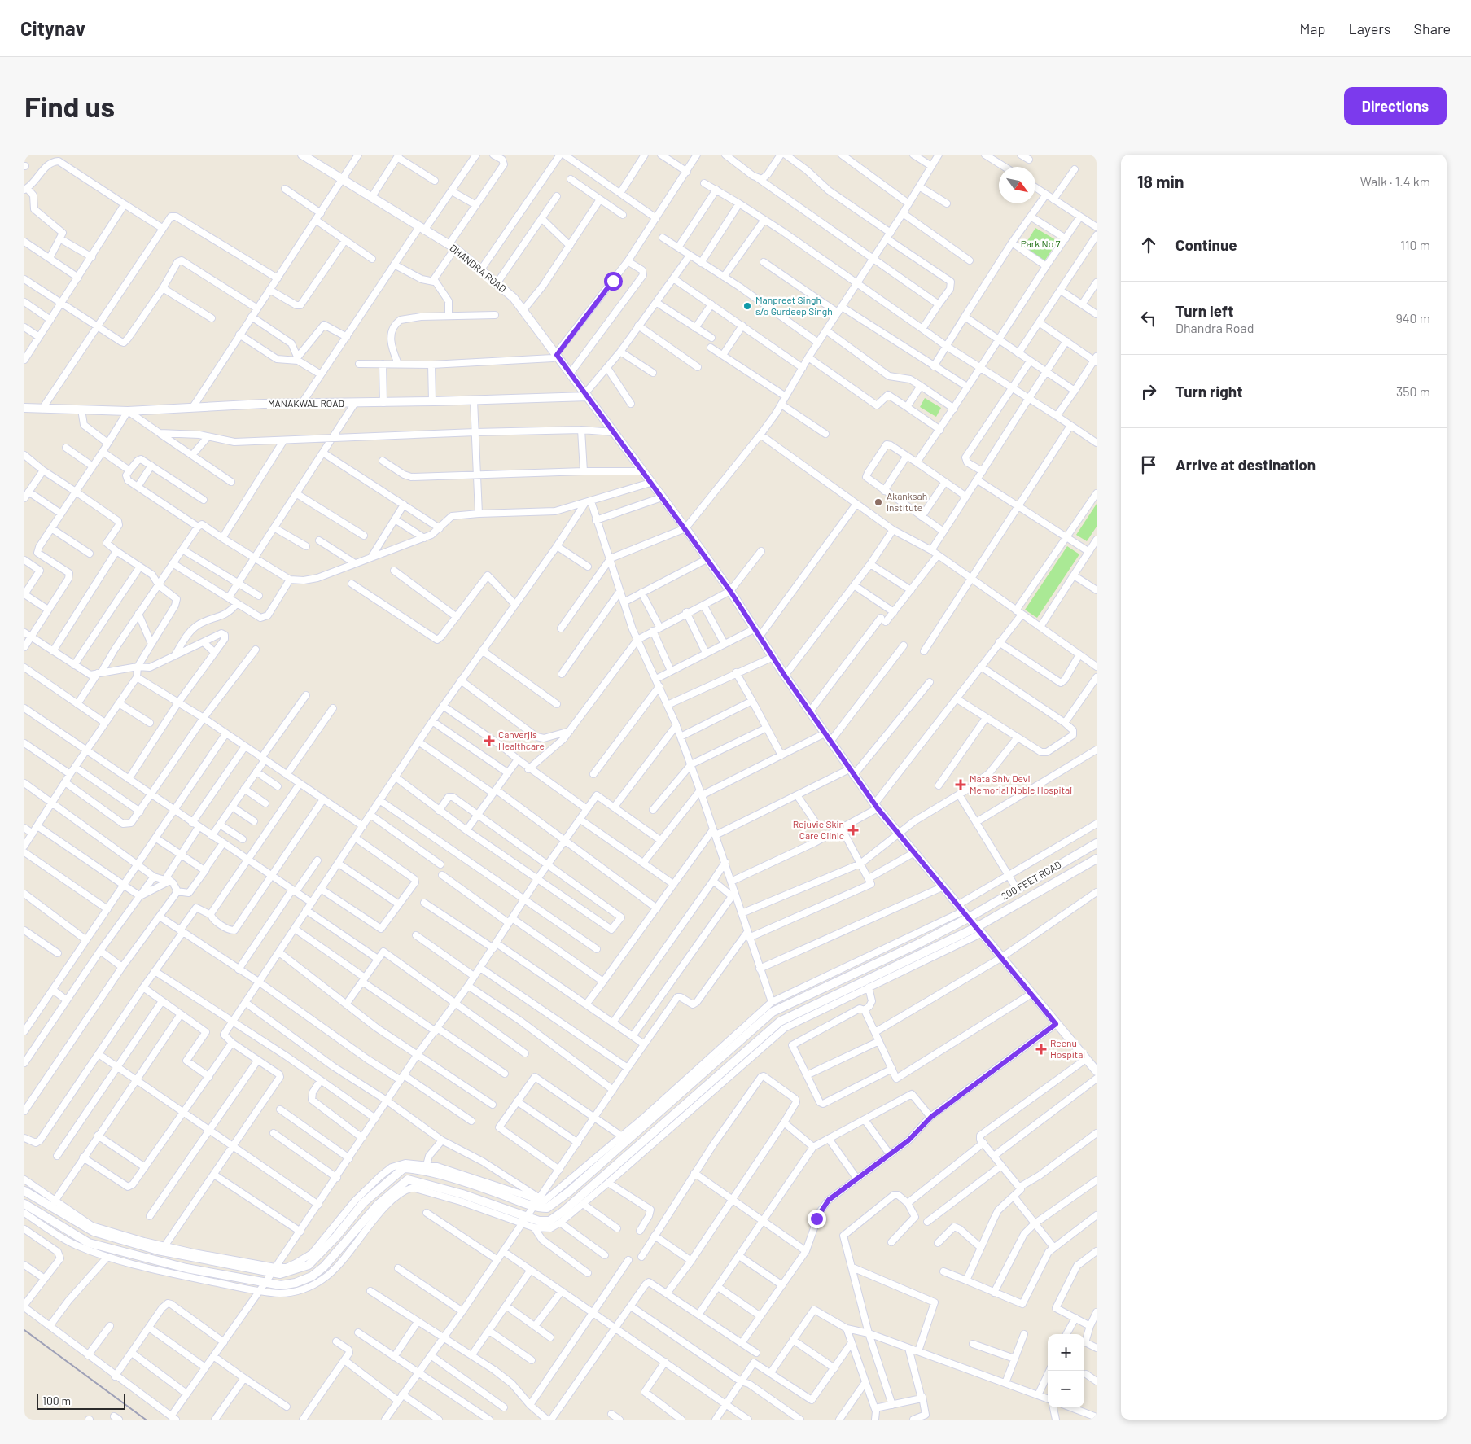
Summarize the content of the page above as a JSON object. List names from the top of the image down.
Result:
{
  "streets": {
    "street": ["DHANDRA ROAD", "MANAKWAL ROAD", "200 FEET ROAD"]
  },
  "crossings": [
    ["DHANDRA ROAD", "MANAKWAL ROAD"],
    ["DHANDRA ROAD", "200 FEET ROAD"]
  ],
  "parks": ["Park No 7"],
  "places": {
    "other": ["Manpreet Singh s/o Gurdeep Singh", "Akanksah Institute"],
    "health": [
      "Canverjis Healthcare",
      "Mata Shiv Devi Memorial Noble Hospital",
      "Rejuvie Skin Care Clinic",
      "Reenu Hospital"
    ]
  },
  "scale_bar": "100 m",
  "north": "bottom right",
  "page": {
    "header": "Citynav",
    "nav": ["Map", "Layers", "Share"],
    "buttons": "Directions",
    "title": "Find us",
    "heading": ["18 min", "Walk · 1.4 km"],
    "list": [
      ["Continue", "110 m"],
      ["Turn left", "Dhandra Road", "940 m"],
      ["Turn right", "350 m"],
      "Arrive at destination"
    ],
    "map_buttons": ["+", "−"],
    "scale": "100 m"
  }
}
